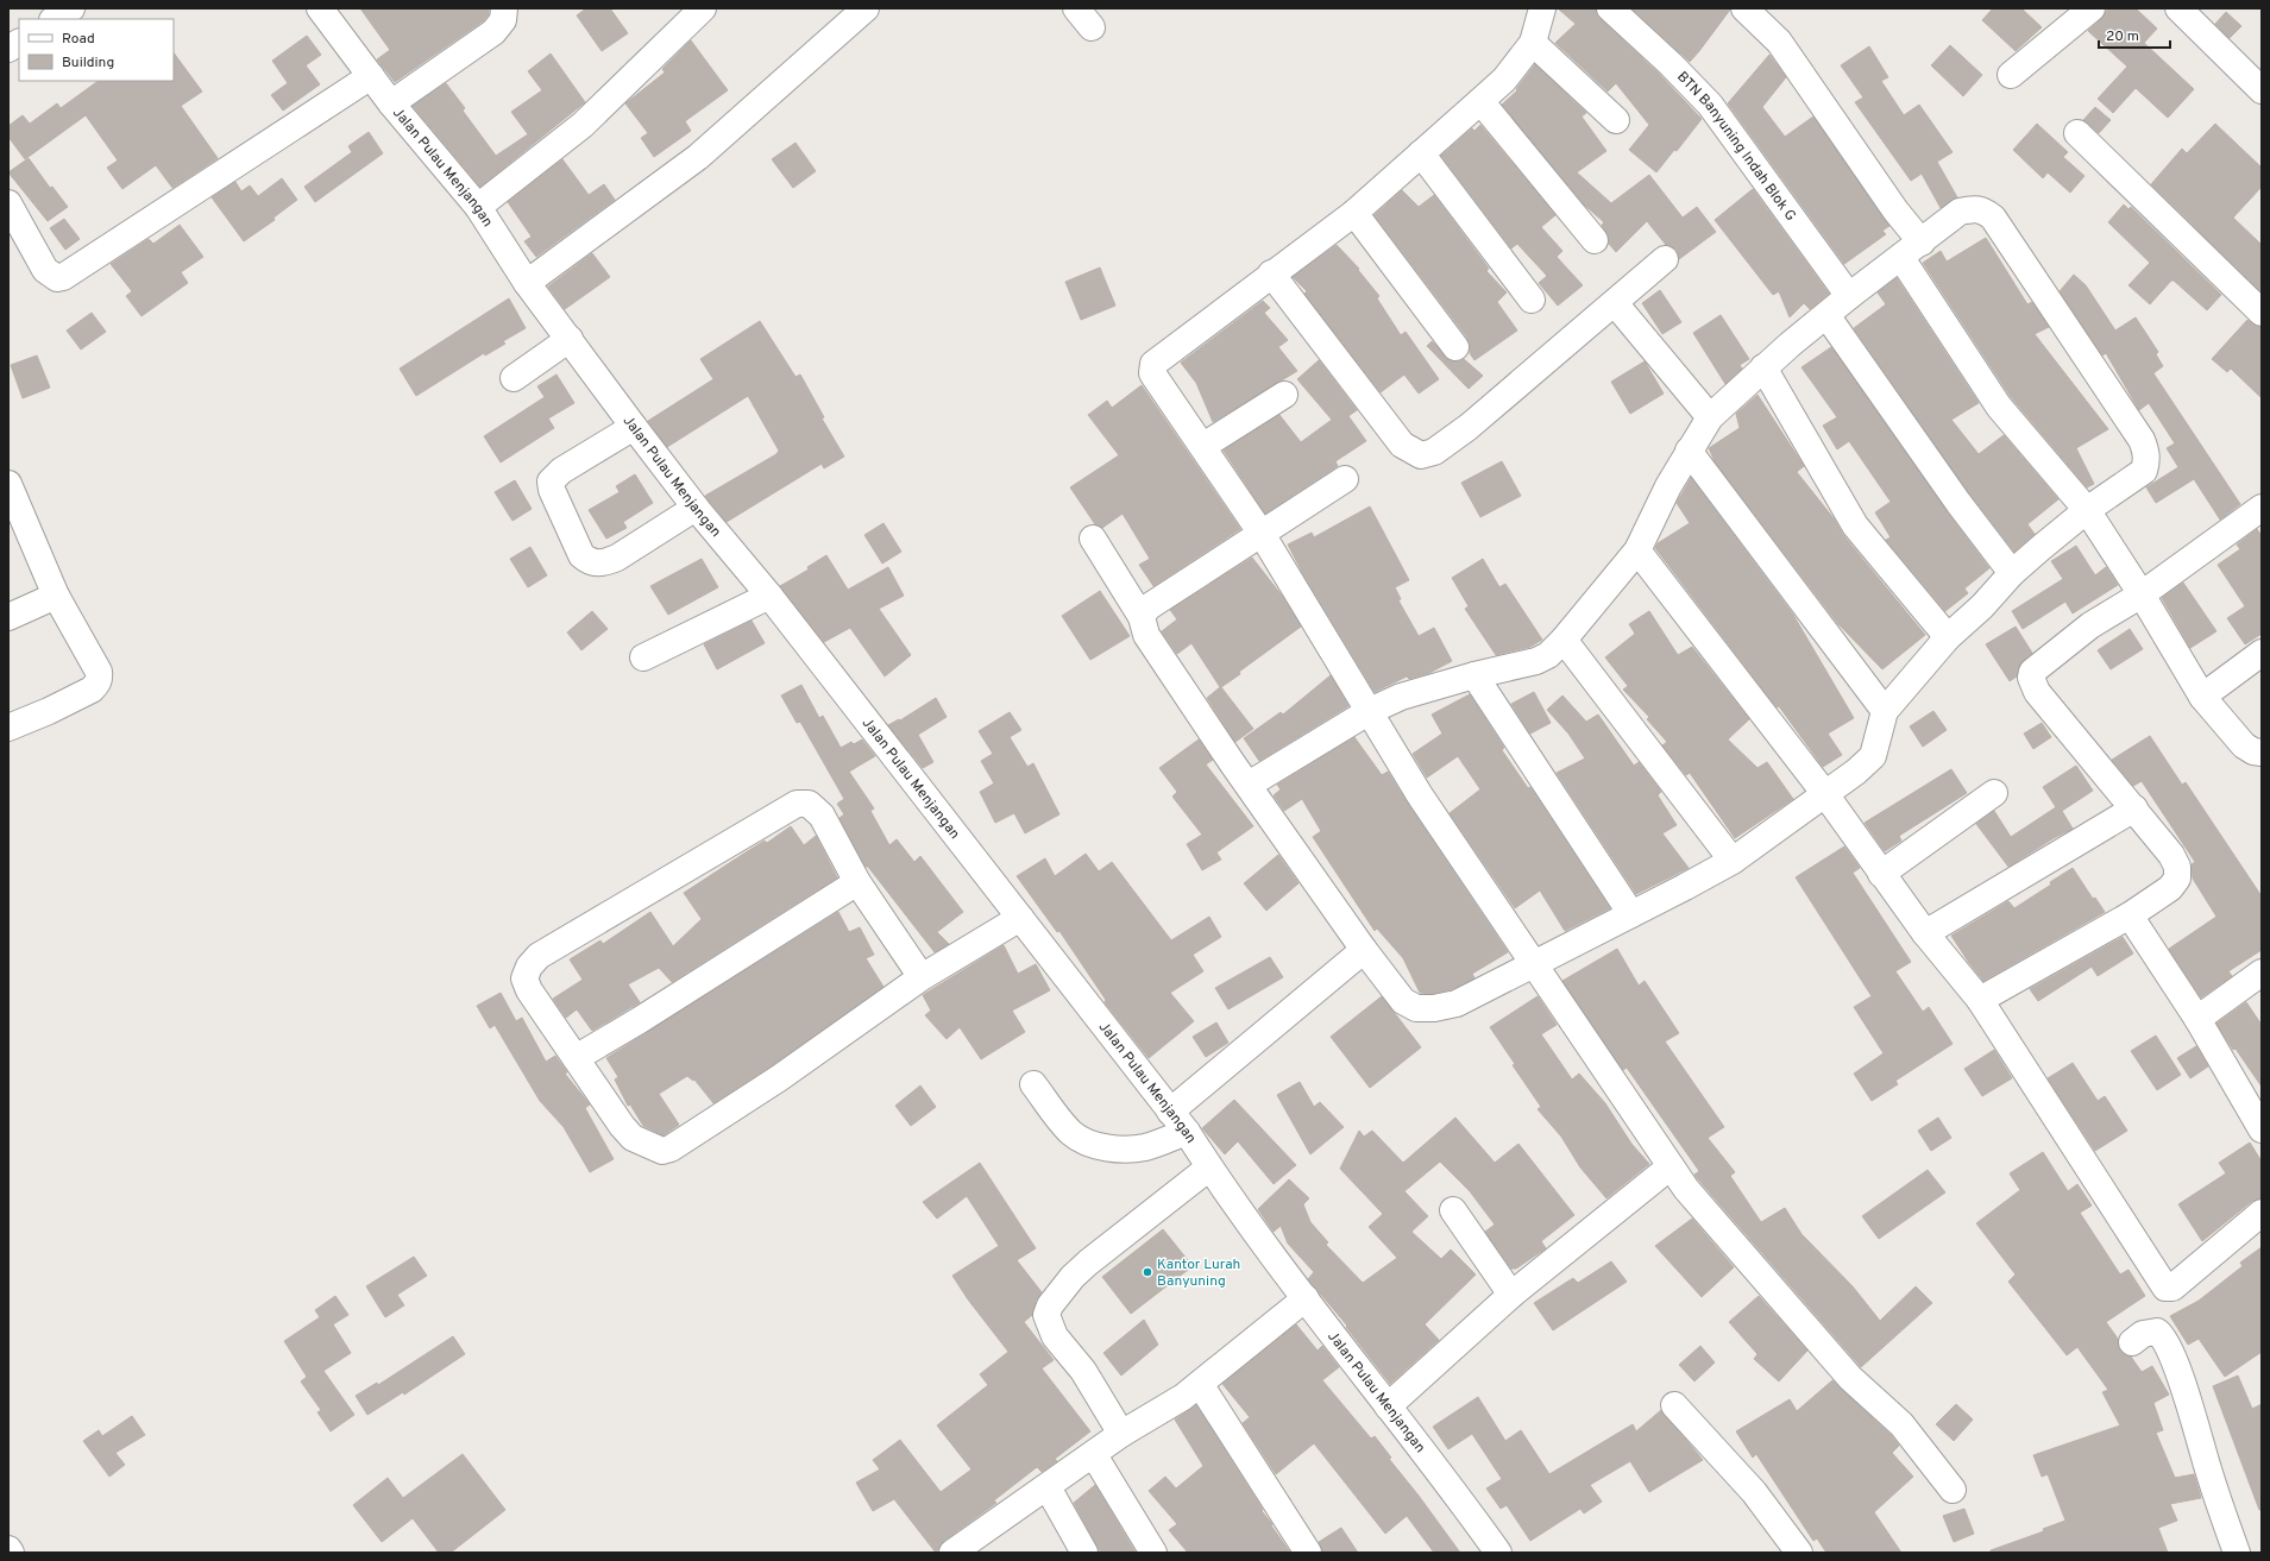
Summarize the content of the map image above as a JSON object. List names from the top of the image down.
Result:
{
  "streets": {
    "street": ["BTN Banyuning Indah Blok G", "Jalan Pulau Menjangan"]
  },
  "places": ["Kantor Lurah Banyuning"],
  "legend": ["Road", "Building"],
  "scale_bar": "20 m"
}
